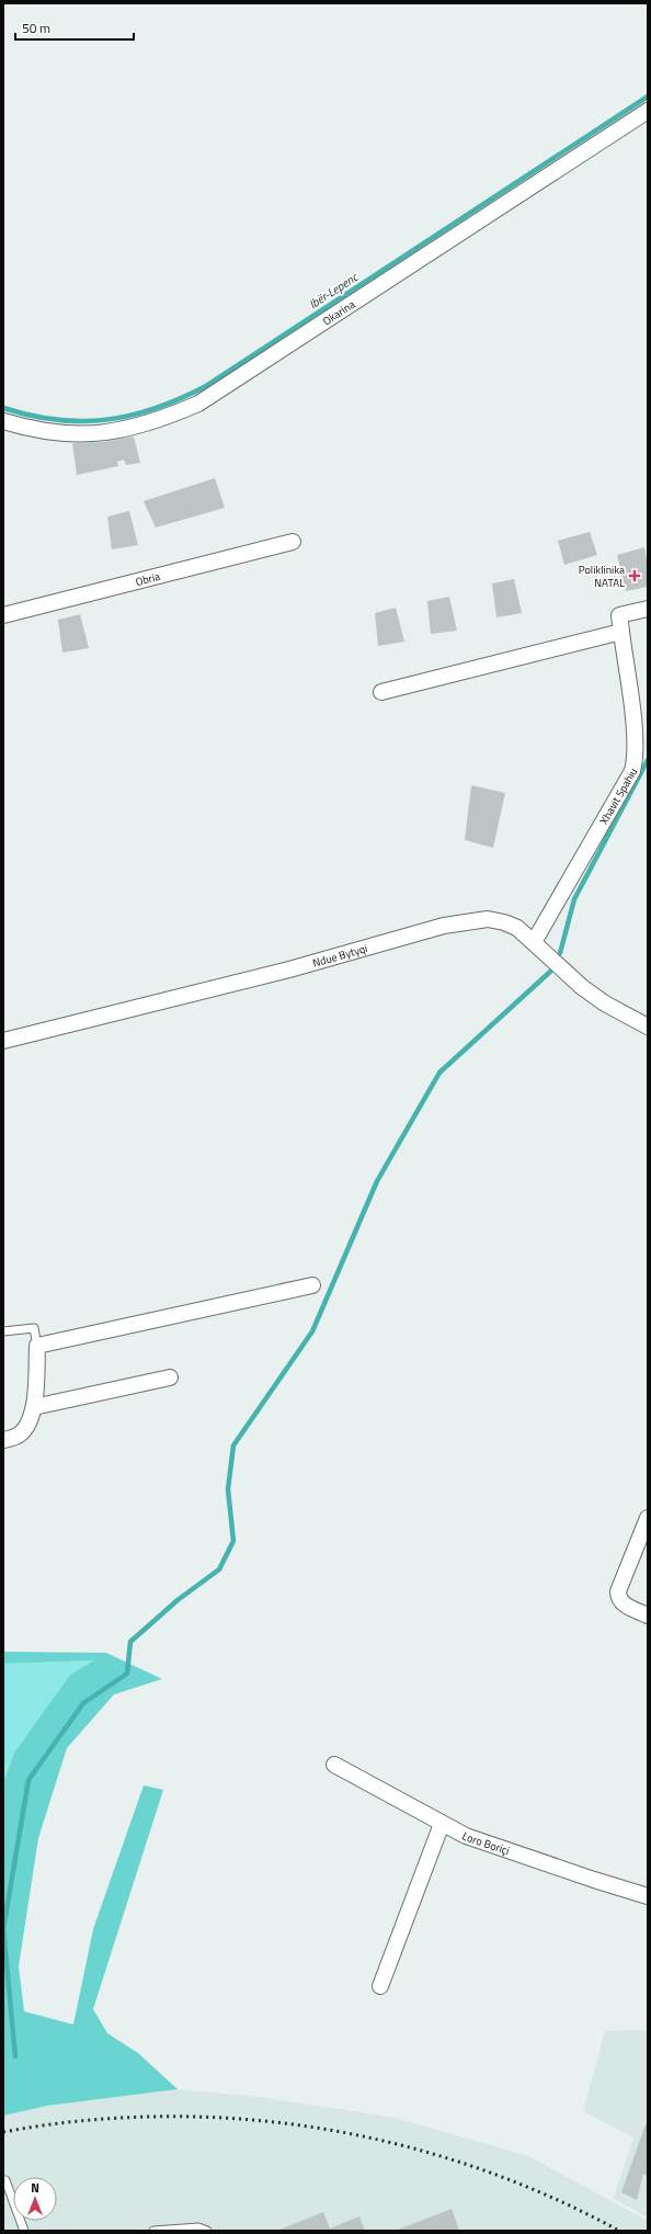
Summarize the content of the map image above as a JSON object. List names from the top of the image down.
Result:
{
  "streets": {
    "street": [
      "Okarina",
      "Obria",
      "Xhavit Spahiu",
      "Ndue Bytyqi",
      "Loro Boriçi"
    ]
  },
  "crossings": [
    ["Xhavit Spahiu", "Ndue Bytyqi"]
  ],
  "water": ["Ibër-Lepenc"],
  "places": {
    "health": ["Poliklinika NATAL"]
  },
  "scale_bar": "50 m",
  "north": "top"
}
